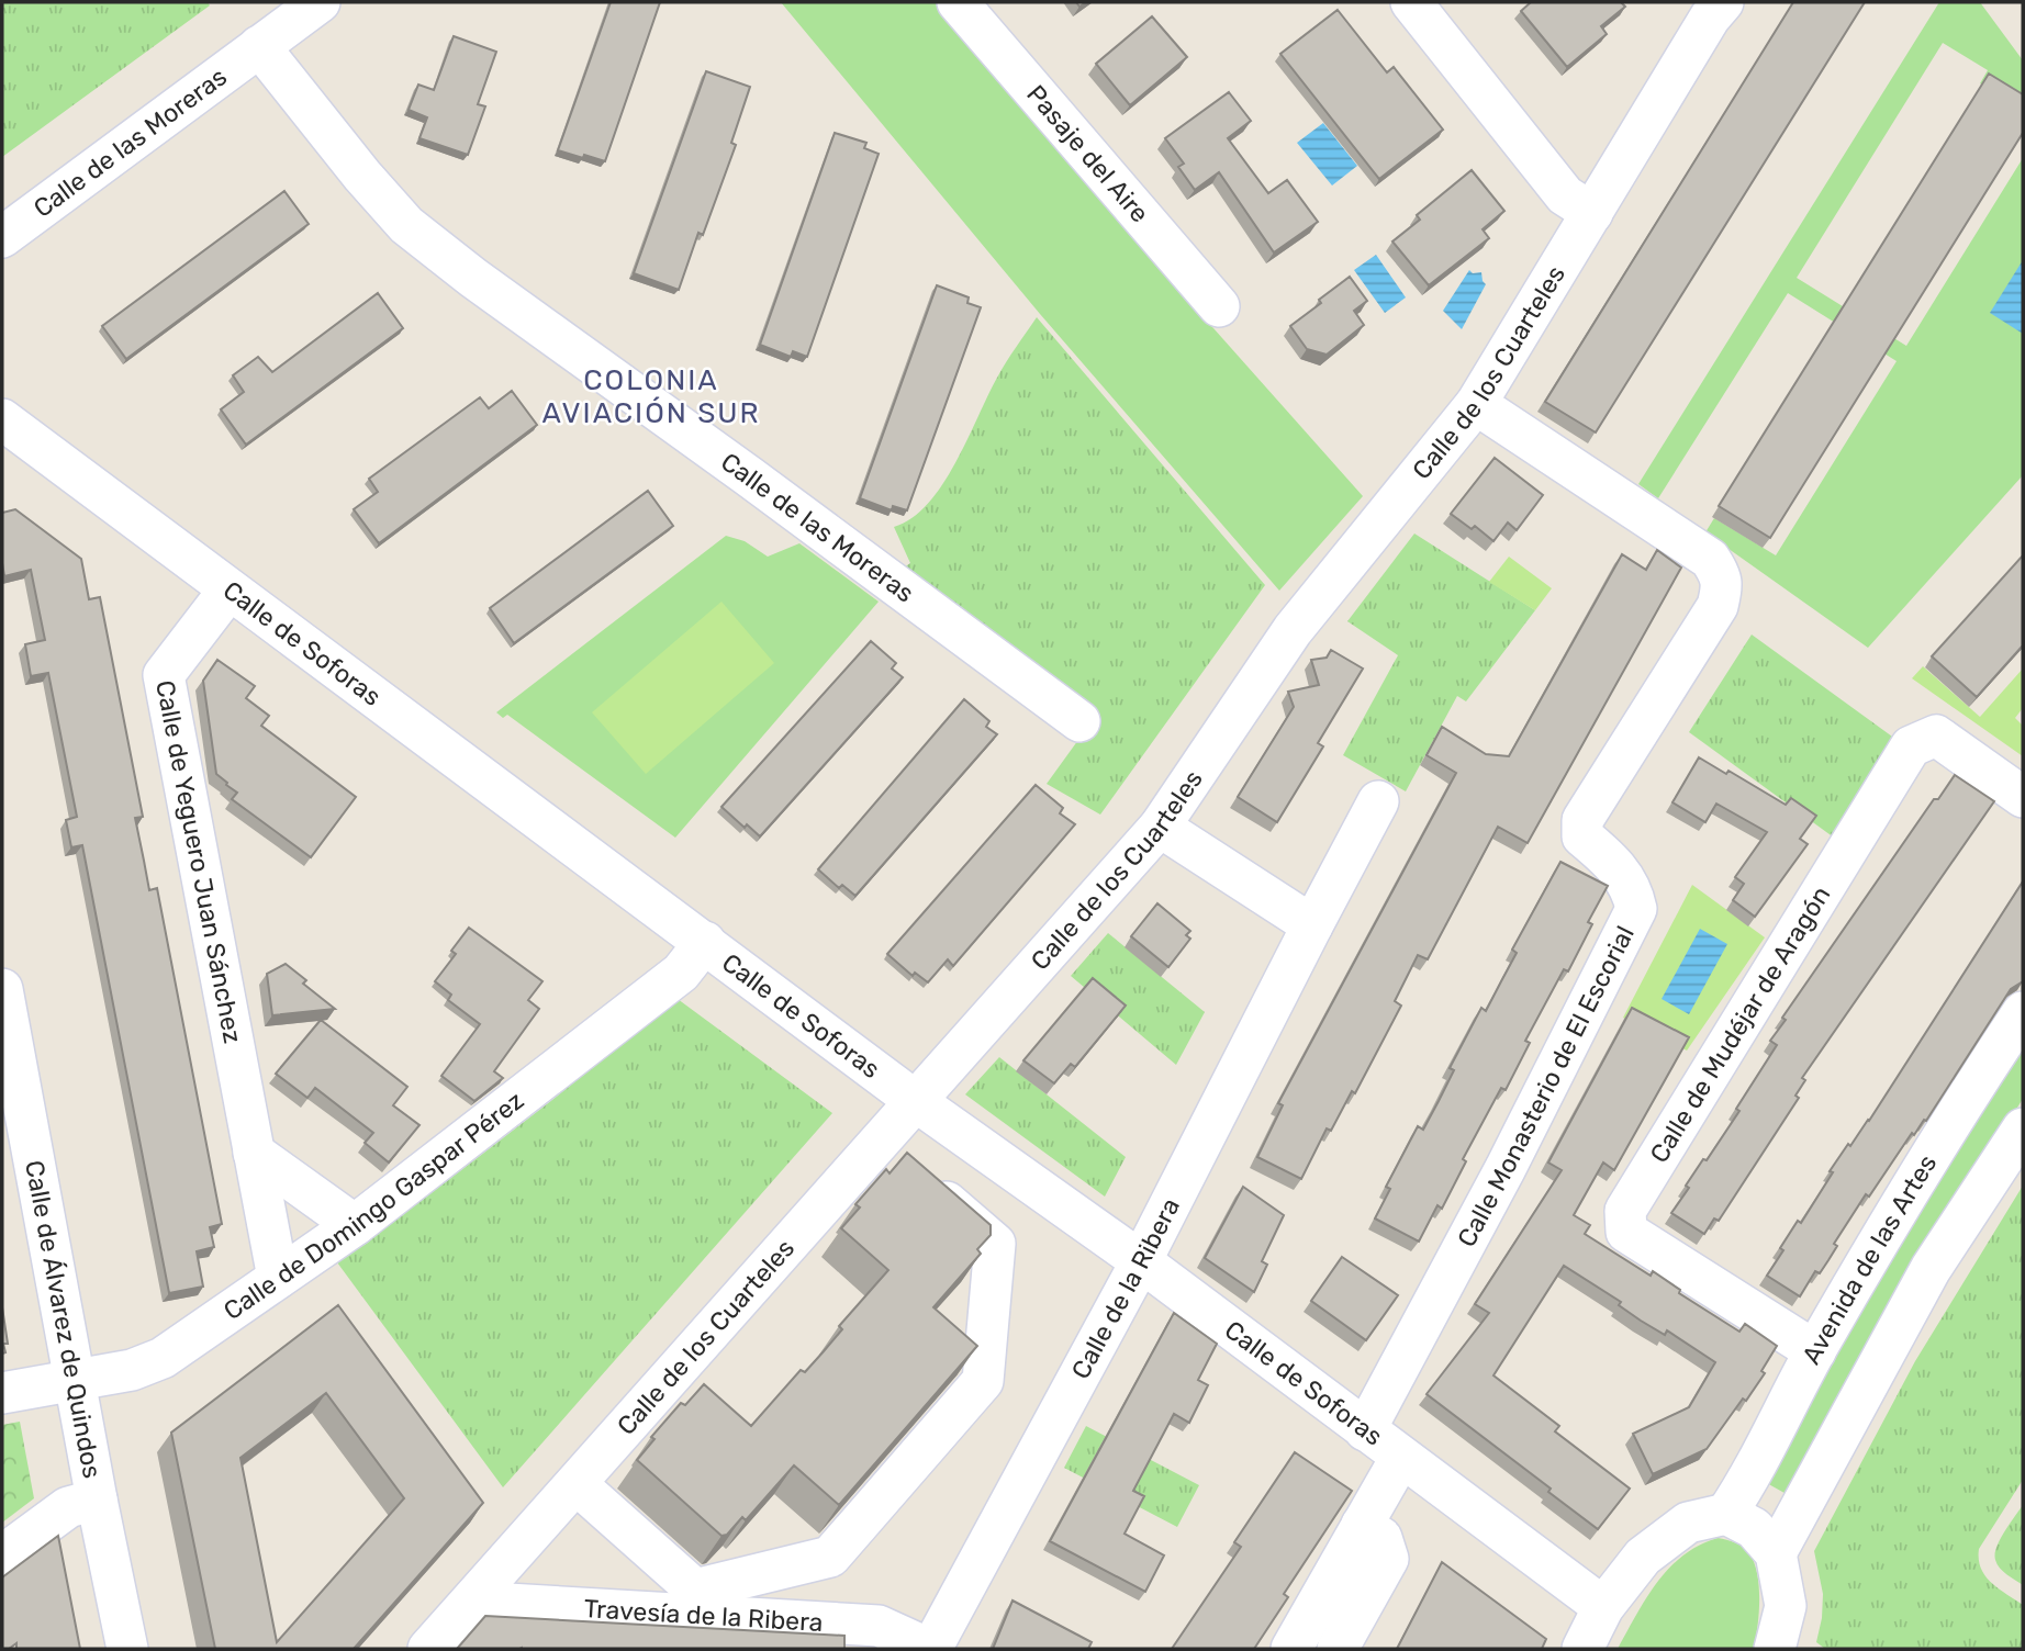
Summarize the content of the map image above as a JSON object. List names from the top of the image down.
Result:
{
  "streets": {
    "street": [
      "Calle de las Moreras",
      "Pasaje del Aire",
      "Calle de los Cuarteles",
      "Calle de Soforas",
      "Calle de Yeguero Juan Sánchez",
      "Calle de Mudéjar de Aragón",
      "Calle Monasterio de El Escorial",
      "Calle de Domingo Gaspar Pérez",
      "Avenida de las Artes",
      "Calle de la Ribera",
      "Calle de Álvarez de Quindos",
      "Travesía de la Ribera"
    ]
  },
  "crossings": [
    ["Calle de los Cuarteles", "Calle de Soforas"],
    ["Calle de los Cuarteles", "Calle Monasterio de El Escorial"],
    ["Calle de los Cuarteles", "Travesía de la Ribera"],
    ["Calle de Soforas", "Calle de Yeguero Juan Sánchez"],
    ["Calle de Soforas", "Calle Monasterio de El Escorial"],
    ["Calle de Soforas", "Calle de Domingo Gaspar Pérez"],
    ["Calle de Soforas", "Calle de la Ribera"],
    ["Calle de Yeguero Juan Sánchez", "Calle de Domingo Gaspar Pérez"],
    ["Calle de Mudéjar de Aragón", "Avenida de las Artes"],
    ["Calle de Domingo Gaspar Pérez", "Calle de Álvarez de Quindos"],
    ["Calle de la Ribera", "Travesía de la Ribera"]
  ],
  "districts": ["COLONIA AVIACIÓN SUR"]
}
